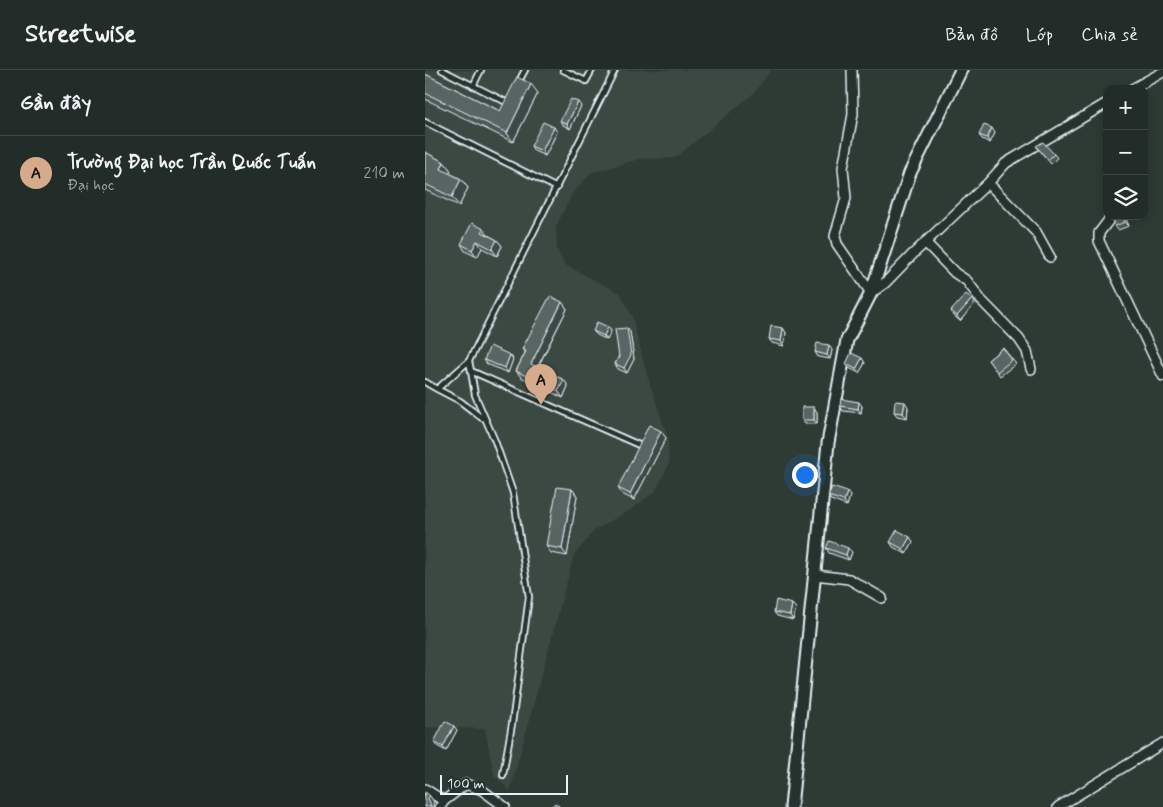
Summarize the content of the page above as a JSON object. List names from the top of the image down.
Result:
{
  "scale_bar": "100 m",
  "page": {
    "header": "Streetwise",
    "nav": ["Bản đồ", "Lớp", "Chia sẻ"],
    "heading": "Gần đây",
    "map_buttons": ["+", "−"],
    "list": [
      {
        "mark": "A",
        "name": "Trường Đại học Trần Quốc Tuấn",
        "note": "Đại học",
        "value": "210 m"
      }
    ],
    "pins": "A",
    "scale": "100 m"
  }
}
